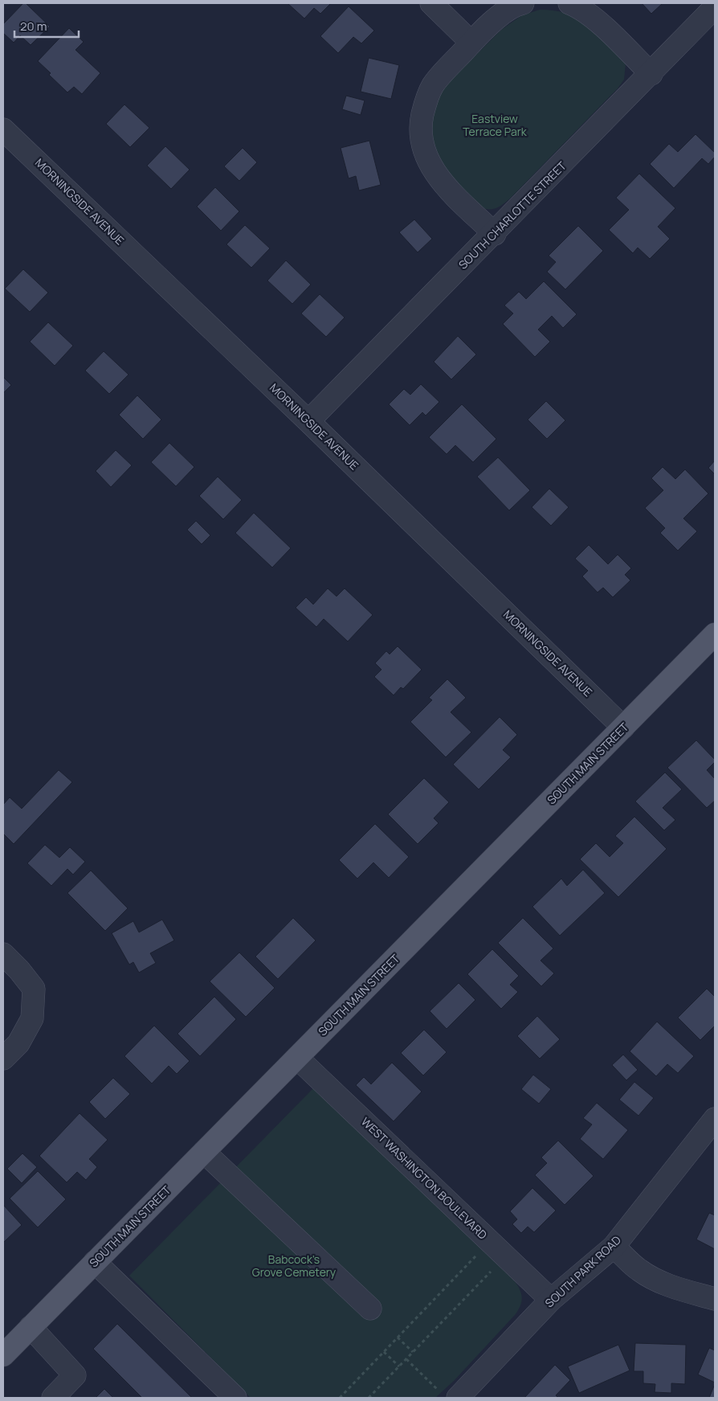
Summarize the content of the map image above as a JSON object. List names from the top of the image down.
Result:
{
  "streets": {
    "main road": ["SOUTH MAIN STREET"],
    "street": [
      "MORNINGSIDE AVENUE",
      "SOUTH CHARLOTTE STREET",
      "WEST WASHINGTON BOULEVARD",
      "SOUTH PARK ROAD"
    ]
  },
  "crossings": [
    ["MORNINGSIDE AVENUE", "SOUTH CHARLOTTE STREET"],
    ["MORNINGSIDE AVENUE", "SOUTH MAIN STREET"],
    ["SOUTH MAIN STREET", "WEST WASHINGTON BOULEVARD"],
    ["WEST WASHINGTON BOULEVARD", "SOUTH PARK ROAD"]
  ],
  "parks": ["Eastview Terrace Park", "Babcock's Grove Cemetery"],
  "scale_bar": "20 m"
}
